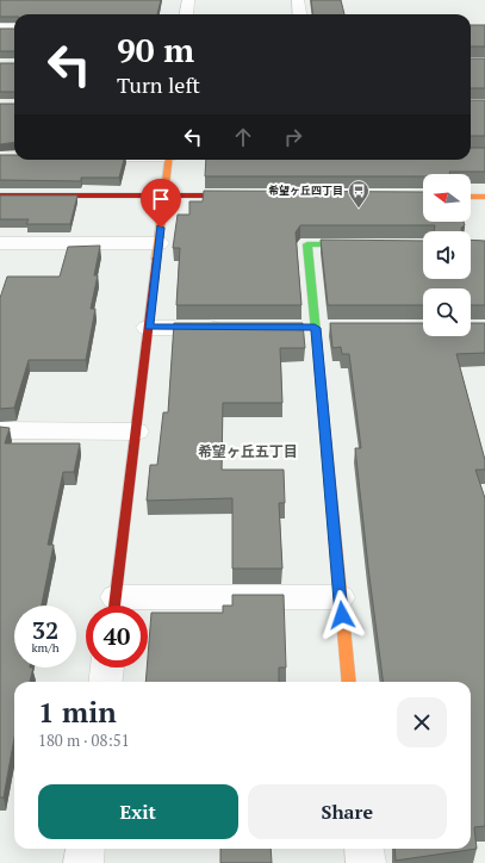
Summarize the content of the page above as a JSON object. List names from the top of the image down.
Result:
{
  "districts": ["希望ヶ丘五丁目"],
  "places": {
    "bus stop": ["希望ヶ丘四丁目"]
  },
  "north": "left",
  "page": {
    "turn": ["90 m", "Turn left"],
    "speed": "32 km/h",
    "limit": "40",
    "heading": ["1 min", "180 m · 08:51"],
    "buttons": ["Exit", "Share"]
  }
}
